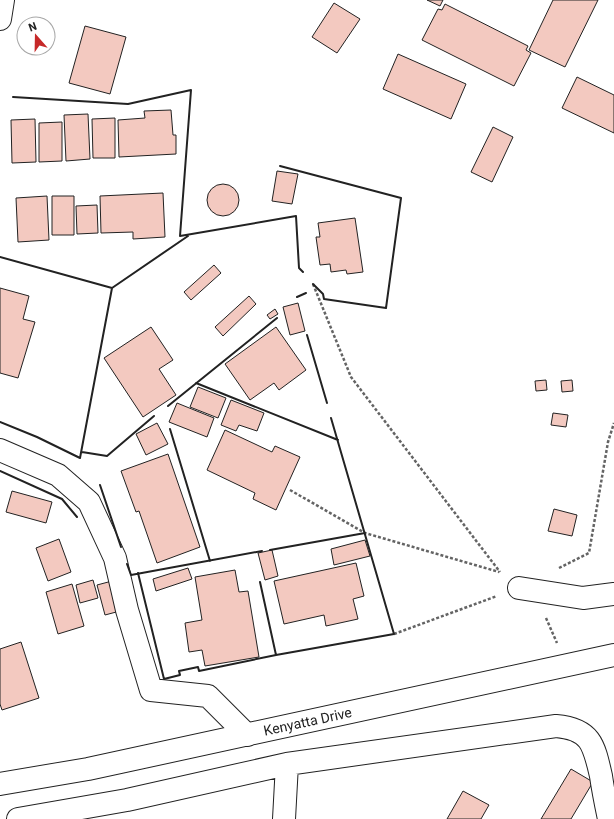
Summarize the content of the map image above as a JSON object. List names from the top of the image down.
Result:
{
  "streets": {
    "street": ["Kenyatta Drive"]
  },
  "north": "top"
}
